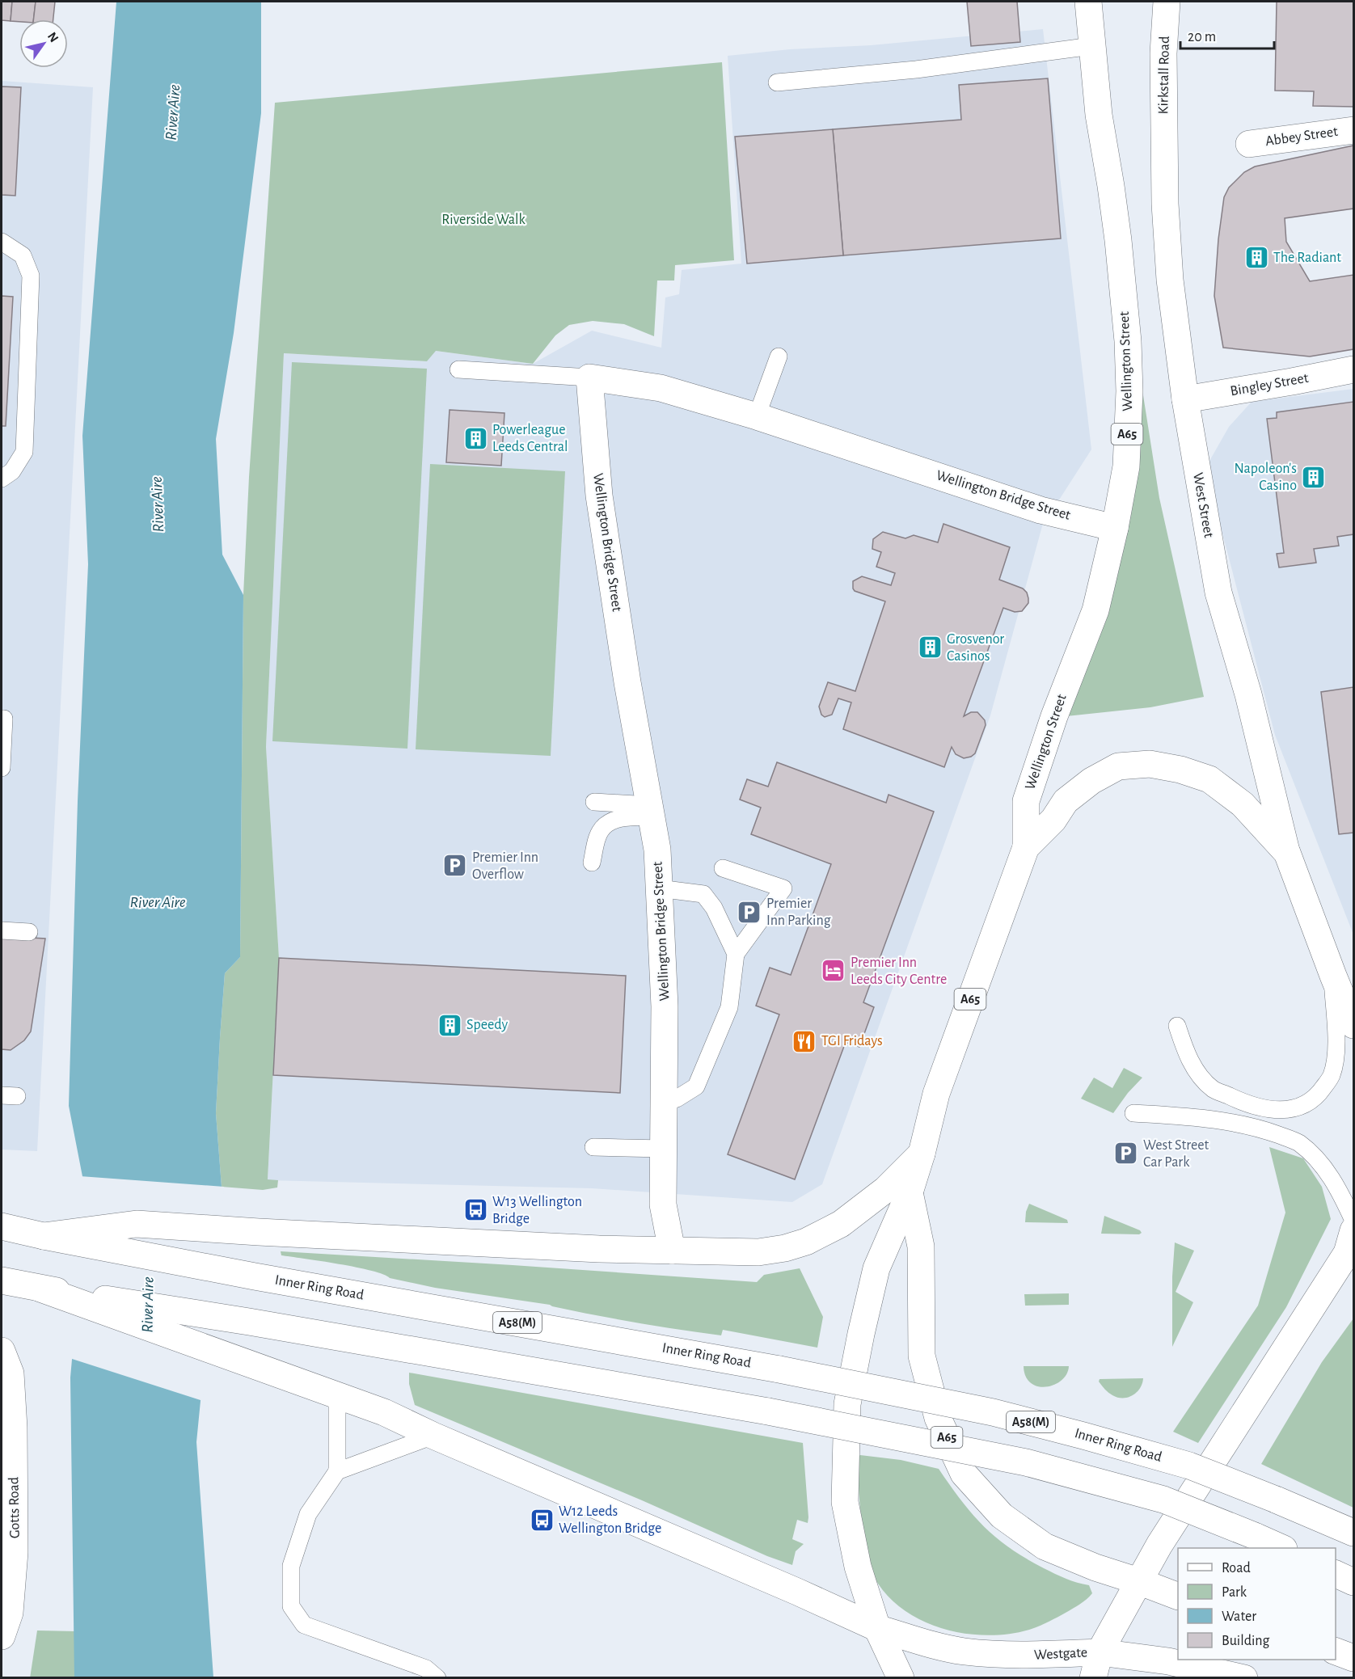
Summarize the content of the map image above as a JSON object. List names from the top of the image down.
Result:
{
  "streets": {
    "main road": [
      "Kirkstall Road",
      "Abbey Street",
      "Wellington Street",
      "Bingley Street",
      "A65",
      "Wellington Bridge Street",
      "West Street",
      "Inner Ring Road",
      "A58(M)",
      "Gotts Road",
      "Westgate"
    ]
  },
  "crossings": [
    ["Kirkstall Road", "West Street"],
    ["Wellington Street", "A65"],
    ["Wellington Street", "Wellington Bridge Street"],
    ["Bingley Street", "West Street"],
    ["A65", "West Street"],
    ["A65", "Westgate"]
  ],
  "water": ["River Aire"],
  "parks": ["Riverside Walk"],
  "places": {
    "building": [
      "The Radiant",
      "Powerleague Leeds Central",
      "Napoleon's Casino",
      "Grosvenor Casinos",
      "Speedy"
    ],
    "parking": ["Premier Inn Overflow", "Premier Inn Parking", "West Street Car Park"],
    "hotel": ["Premier Inn Leeds City Centre"],
    "restaurant": ["TGI Fridays"],
    "bus stop": ["W13 Wellington Bridge", "W12 Leeds Wellington Bridge"]
  },
  "legend": [
    "Road",
    "Park",
    "Water",
    "Building"
  ],
  "scale_bar": "20 m",
  "north": "top right"
}
